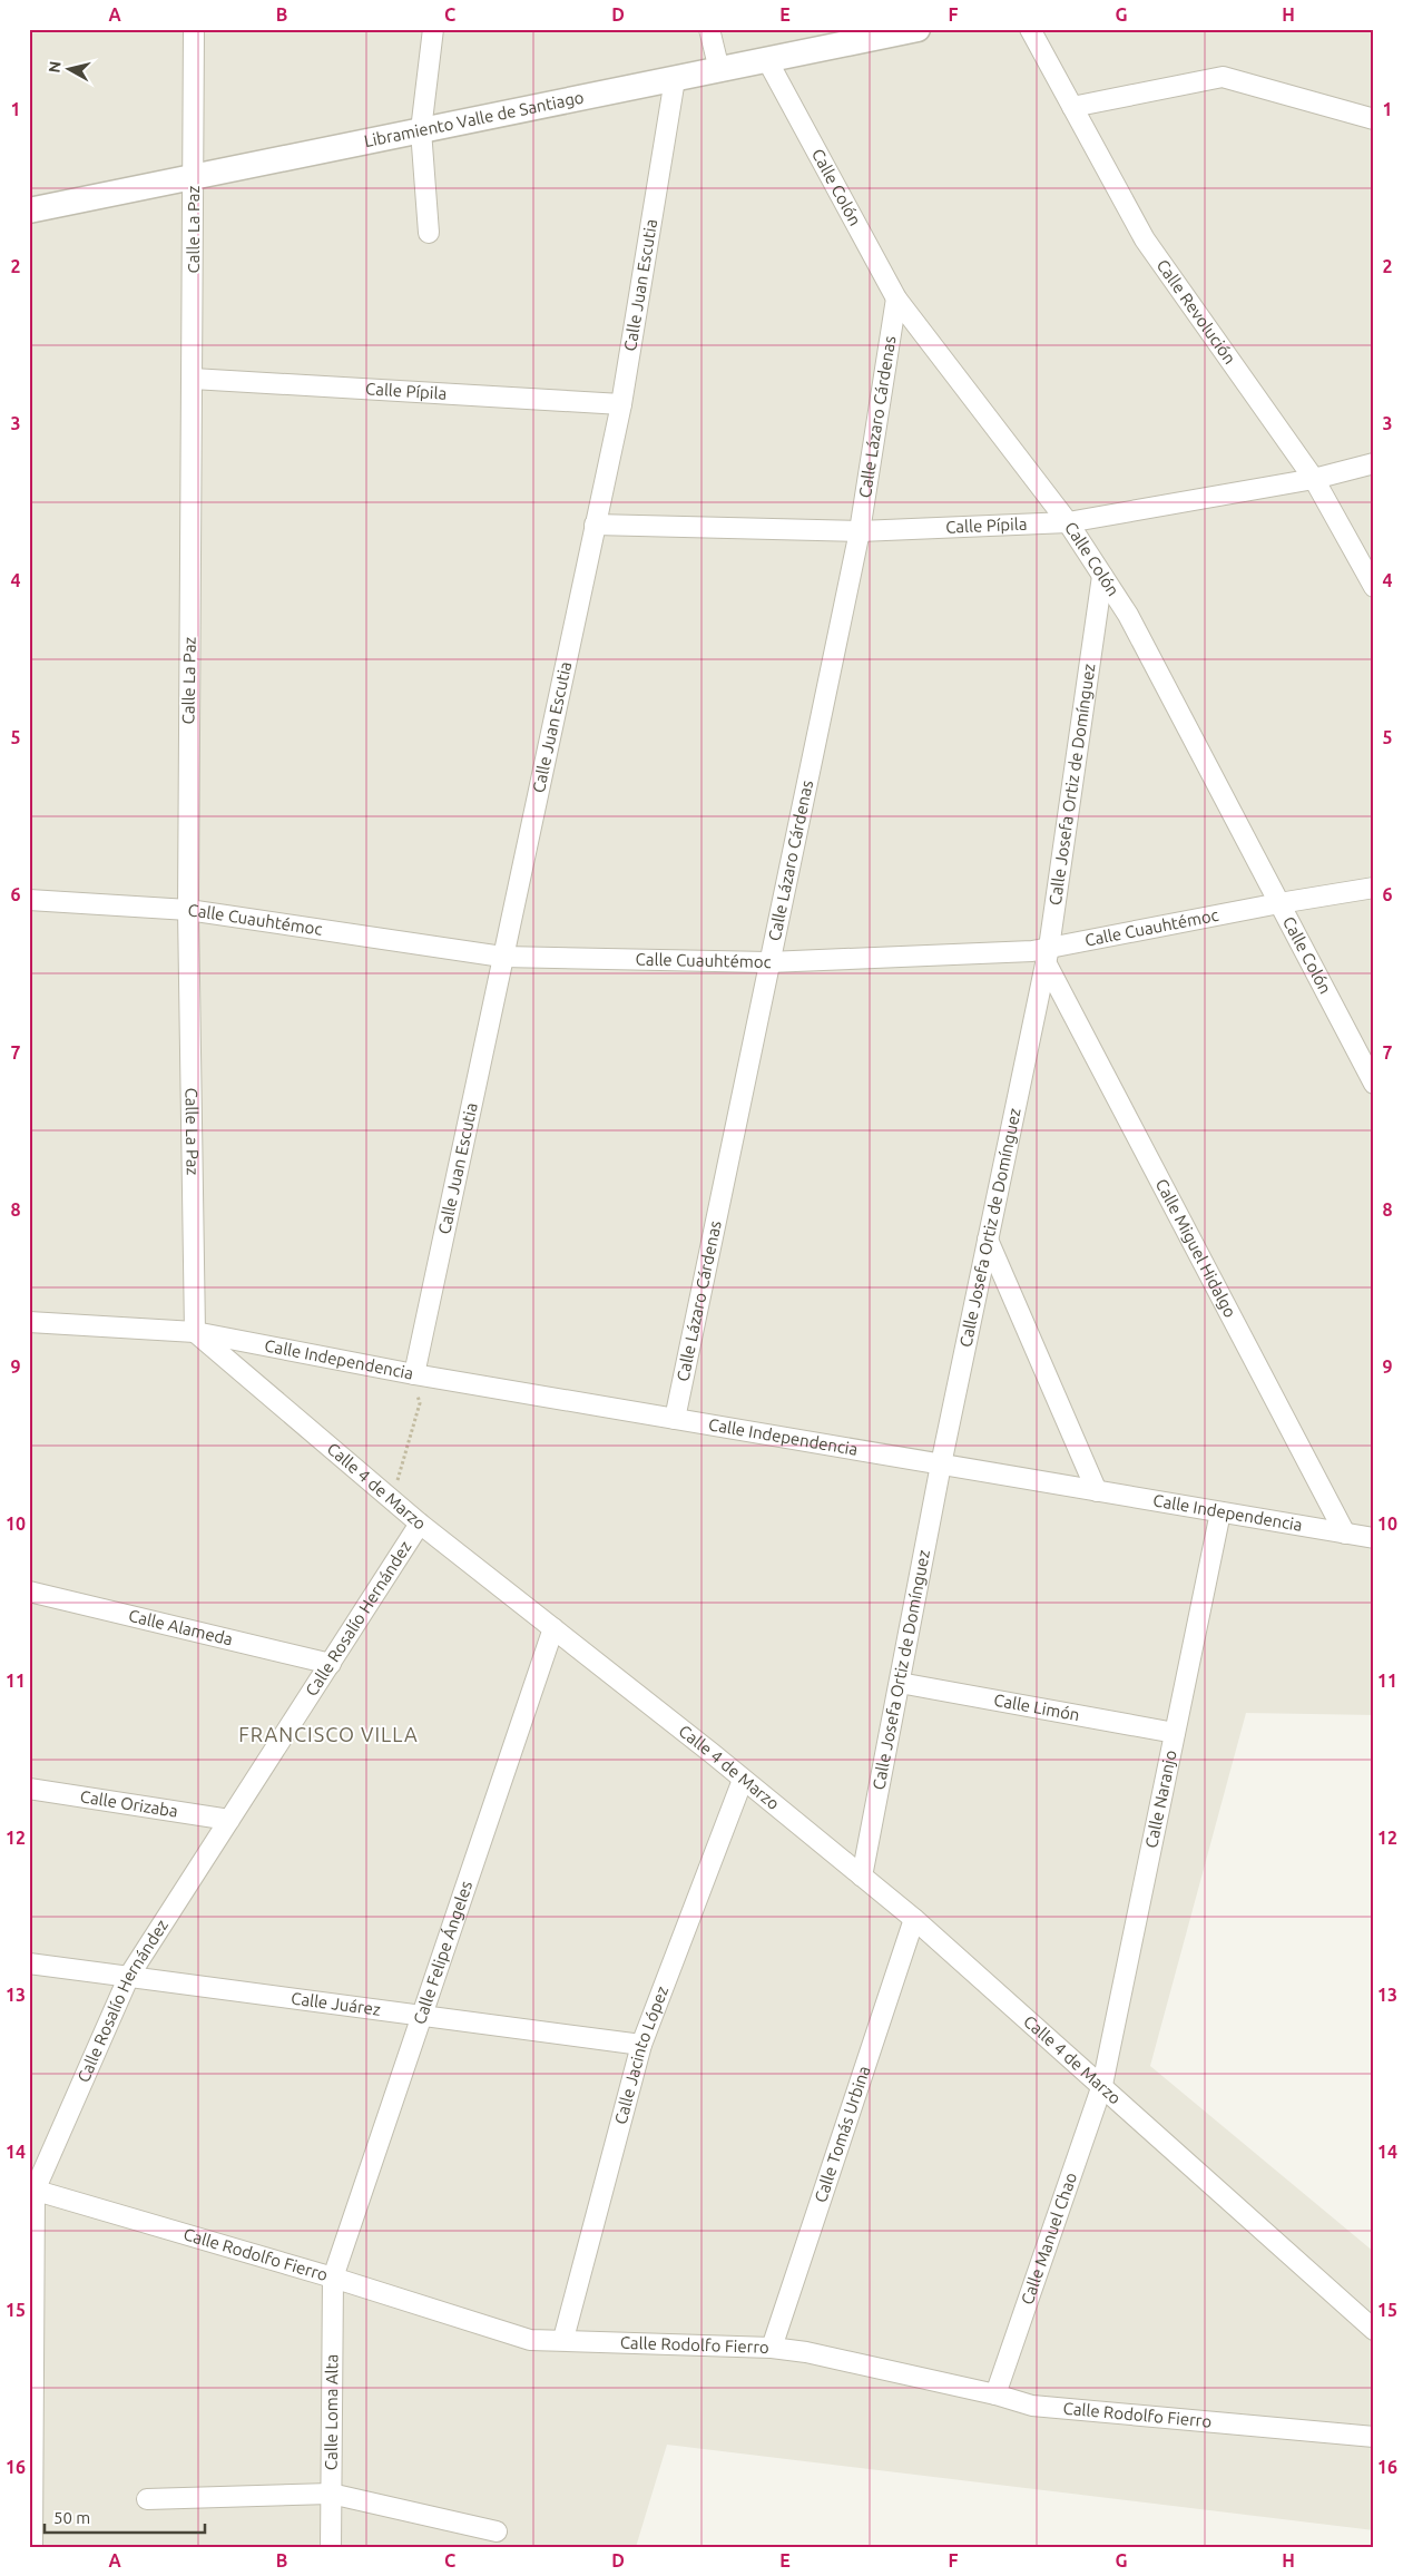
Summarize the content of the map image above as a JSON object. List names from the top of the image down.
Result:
{
  "streets": {
    "street": [
      "Libramiento Valle de Santiago",
      "Calle Colón",
      "Calle La Paz",
      "Calle Juan Escutia",
      "Calle Revolución",
      "Calle Pípila",
      "Calle Lázaro Cárdenas",
      "Calle Josefa Ortiz de Domínguez",
      "Calle Cuauhtémoc",
      "Calle Miguel Hidalgo",
      "Calle Independencia",
      "Calle 4 de Marzo",
      "Calle Rosalío Hernández",
      "Calle Alameda",
      "Calle Limón",
      "Calle Naranjo",
      "Calle Orizaba",
      "Calle Felipe Ángeles",
      "Calle Juárez",
      "Calle Jacinto López",
      "Calle Tomás Urbina",
      "Calle Manuel Chao",
      "Calle Rodolfo Fierro",
      "Calle Loma Alta"
    ]
  },
  "crossings": [
    ["Libramiento Valle de Santiago", "Calle Colón"],
    ["Libramiento Valle de Santiago", "Calle La Paz"],
    ["Libramiento Valle de Santiago", "Calle Juan Escutia"],
    ["Calle Colón", "Calle Pípila"],
    ["Calle Colón", "Calle Lázaro Cárdenas"],
    ["Calle Colón", "Calle Josefa Ortiz de Domínguez"],
    ["Calle Colón", "Calle Cuauhtémoc"],
    ["Calle La Paz", "Calle Pípila"],
    ["Calle La Paz", "Calle Cuauhtémoc"],
    ["Calle La Paz", "Calle Independencia"],
    ["Calle La Paz", "Calle 4 de Marzo"],
    ["Calle Juan Escutia", "Calle Pípila"],
    ["Calle Juan Escutia", "Calle Cuauhtémoc"],
    ["Calle Juan Escutia", "Calle Independencia"],
    ["Calle Revolución", "Calle Pípila"],
    ["Calle Pípila", "Calle Lázaro Cárdenas"],
    ["Calle Lázaro Cárdenas", "Calle Cuauhtémoc"],
    ["Calle Lázaro Cárdenas", "Calle Independencia"],
    ["Calle Josefa Ortiz de Domínguez", "Calle Cuauhtémoc"],
    ["Calle Josefa Ortiz de Domínguez", "Calle Miguel Hidalgo"],
    ["Calle Josefa Ortiz de Domínguez", "Calle Independencia"],
    ["Calle Josefa Ortiz de Domínguez", "Calle 4 de Marzo"],
    ["Calle Josefa Ortiz de Domínguez", "Calle Limón"],
    ["Calle Cuauhtémoc", "Calle Miguel Hidalgo"],
    ["Calle Miguel Hidalgo", "Calle Independencia"],
    ["Calle Independencia", "Calle 4 de Marzo"],
    ["Calle Independencia", "Calle Naranjo"],
    ["Calle 4 de Marzo", "Calle Rosalío Hernández"],
    ["Calle 4 de Marzo", "Calle Naranjo"],
    ["Calle 4 de Marzo", "Calle Felipe Ángeles"],
    ["Calle 4 de Marzo", "Calle Jacinto López"],
    ["Calle 4 de Marzo", "Calle Tomás Urbina"],
    ["Calle 4 de Marzo", "Calle Manuel Chao"],
    ["Calle Rosalío Hernández", "Calle Alameda"],
    ["Calle Rosalío Hernández", "Calle Orizaba"],
    ["Calle Rosalío Hernández", "Calle Juárez"],
    ["Calle Rosalío Hernández", "Calle Rodolfo Fierro"],
    ["Calle Limón", "Calle Naranjo"],
    ["Calle Naranjo", "Calle Manuel Chao"],
    ["Calle Felipe Ángeles", "Calle Juárez"],
    ["Calle Felipe Ángeles", "Calle Rodolfo Fierro"],
    ["Calle Felipe Ángeles", "Calle Loma Alta"],
    ["Calle Juárez", "Calle Jacinto López"],
    ["Calle Jacinto López", "Calle Rodolfo Fierro"],
    ["Calle Tomás Urbina", "Calle Rodolfo Fierro"],
    ["Calle Manuel Chao", "Calle Rodolfo Fierro"],
    ["Calle Rodolfo Fierro", "Calle Loma Alta"]
  ],
  "districts": ["FRANCISCO VILLA"],
  "scale_bar": "50 m",
  "north": "left",
  "grid": {
    "columns": [
      "A",
      "B",
      "C",
      "D",
      "E",
      "F",
      "G",
      "H"
    ],
    "rows": [
      "1",
      "2",
      "3",
      "4",
      "5",
      "6",
      "7",
      "8",
      "9",
      "10",
      "11",
      "12",
      "13",
      "14",
      "15",
      "16"
    ]
  }
}
